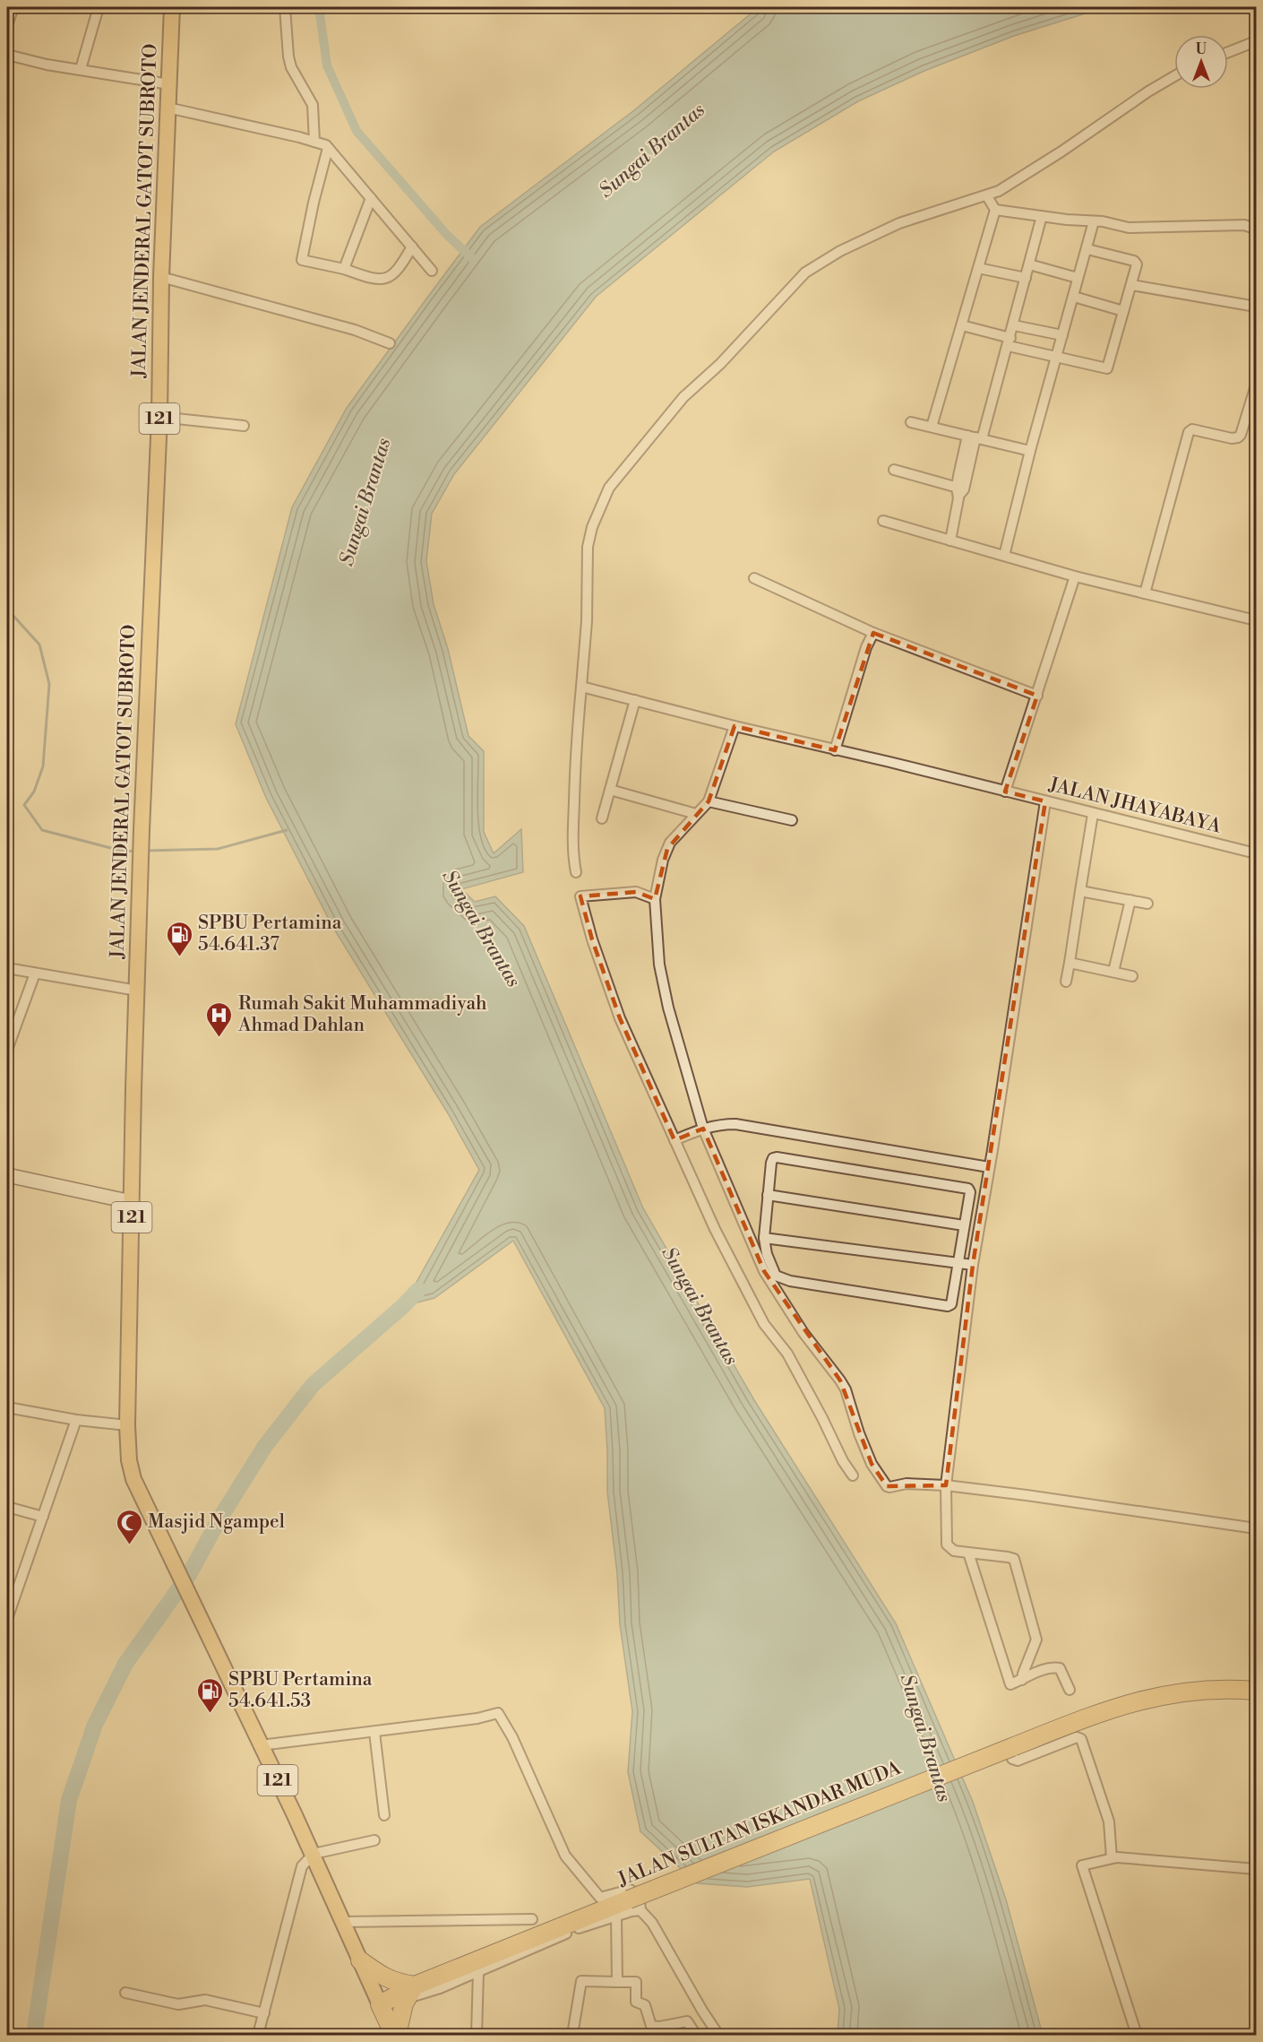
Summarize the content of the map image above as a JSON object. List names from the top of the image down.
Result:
{
  "streets": {
    "highway": ["JALAN SULTAN ISKANDAR MUDA"],
    "main road": ["JALAN JENDERAL GATOT SUBROTO", "121"],
    "street": ["JALAN JHAYABAYA"]
  },
  "crossings": [
    ["JALAN JENDERAL GATOT SUBROTO", "121"],
    ["121", "JALAN SULTAN ISKANDAR MUDA"]
  ],
  "water": ["Sungai Brantas"],
  "places": {
    "fuel station": ["SPBU Pertamina 54.641.37", "SPBU Pertamina 54.641.53"],
    "hospital": ["Rumah Sakit Muhammadiyah Ahmad Dahlan"],
    "mosque": ["Masjid Ngampel"]
  },
  "north": "top"
}
